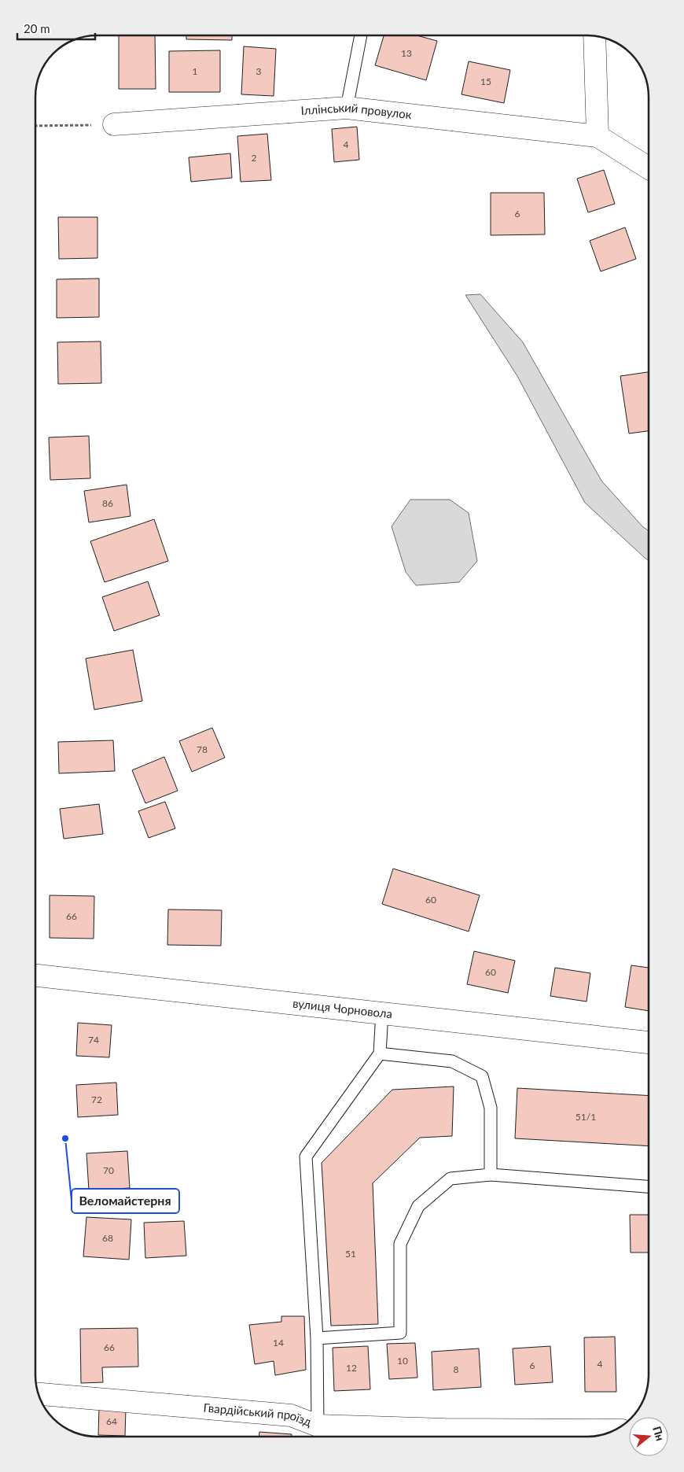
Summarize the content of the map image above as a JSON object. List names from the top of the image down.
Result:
{
  "streets": {
    "street": ["Іллінський провулок", "вулиця Чорновола", "Гвардійський проїзд"]
  },
  "places": ["Веломайстерня"],
  "house_numbers": [
    "13",
    "1",
    "3",
    "15",
    "4",
    "2",
    "6",
    "86",
    "78",
    "60",
    "66",
    "60",
    "74",
    "72",
    "51/1",
    "70",
    "68",
    "51",
    "14",
    "66",
    "10",
    "4",
    "6",
    "12",
    "8",
    "64"
  ],
  "scale_bar": "20 m",
  "north": "right"
}
